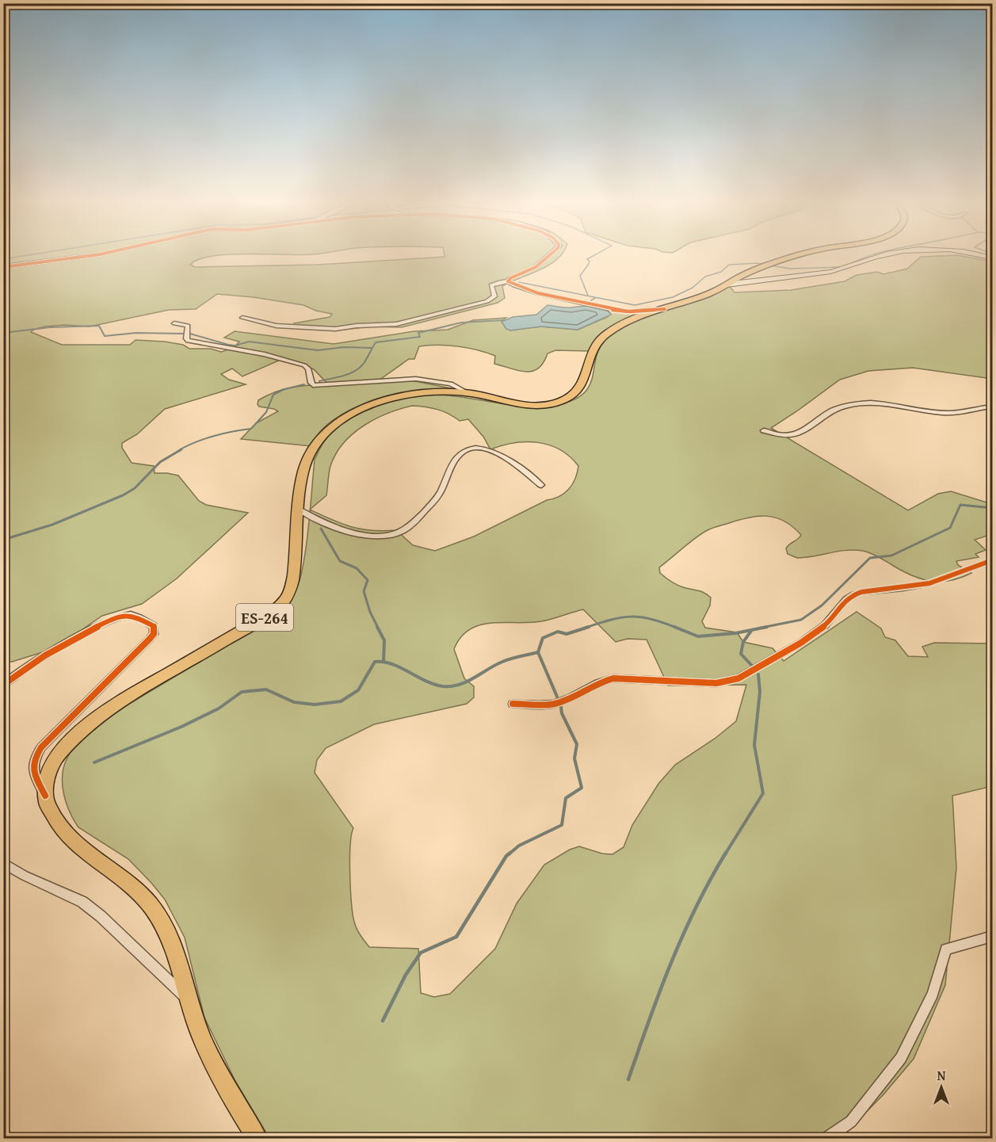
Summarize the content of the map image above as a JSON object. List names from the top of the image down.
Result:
{
  "streets": {
    "main road": ["ES-264"]
  },
  "north": "top"
}
